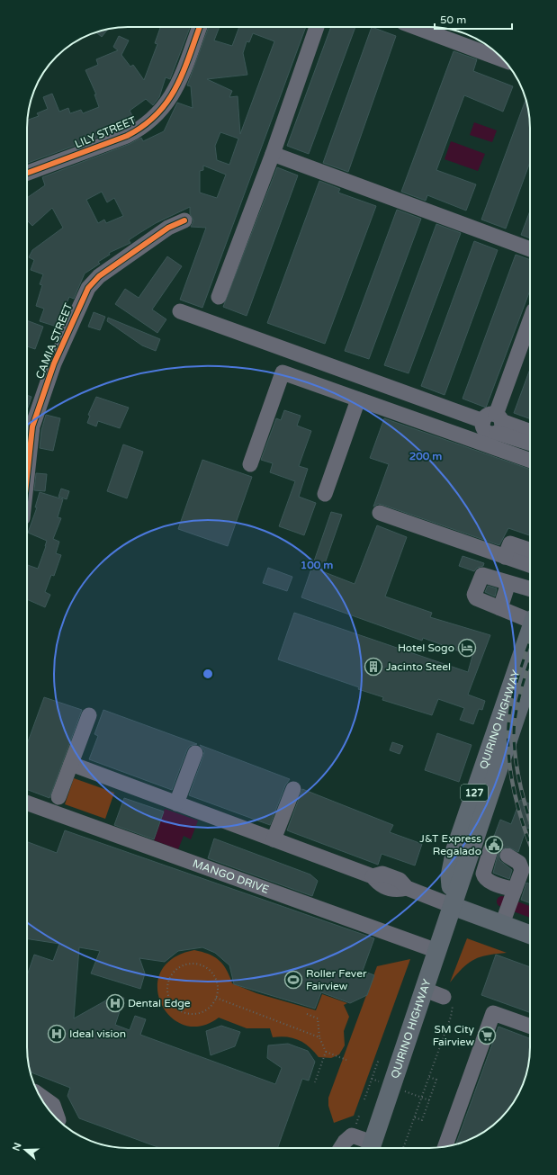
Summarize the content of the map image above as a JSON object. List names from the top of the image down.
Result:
{
  "streets": {
    "main road": ["QUIRINO HIGHWAY", "127"],
    "street": ["LILY STREET", "CAMIA STREET", "MANGO DRIVE"]
  },
  "crossings": [
    ["QUIRINO HIGHWAY", "MANGO DRIVE"]
  ],
  "places": {
    "hotel": ["Hotel Sogo"],
    "building": ["Jacinto Steel"],
    "public building": ["J&T Express Regalado"],
    "sports": ["Roller Fever Fairview"],
    "hospital": ["Dental Edge", "Ideal vision"],
    "supermarket": ["SM City Fairview"]
  },
  "scale_bar": "50 m",
  "north": "left",
  "rings": ["200 m", "100 m"]
}
